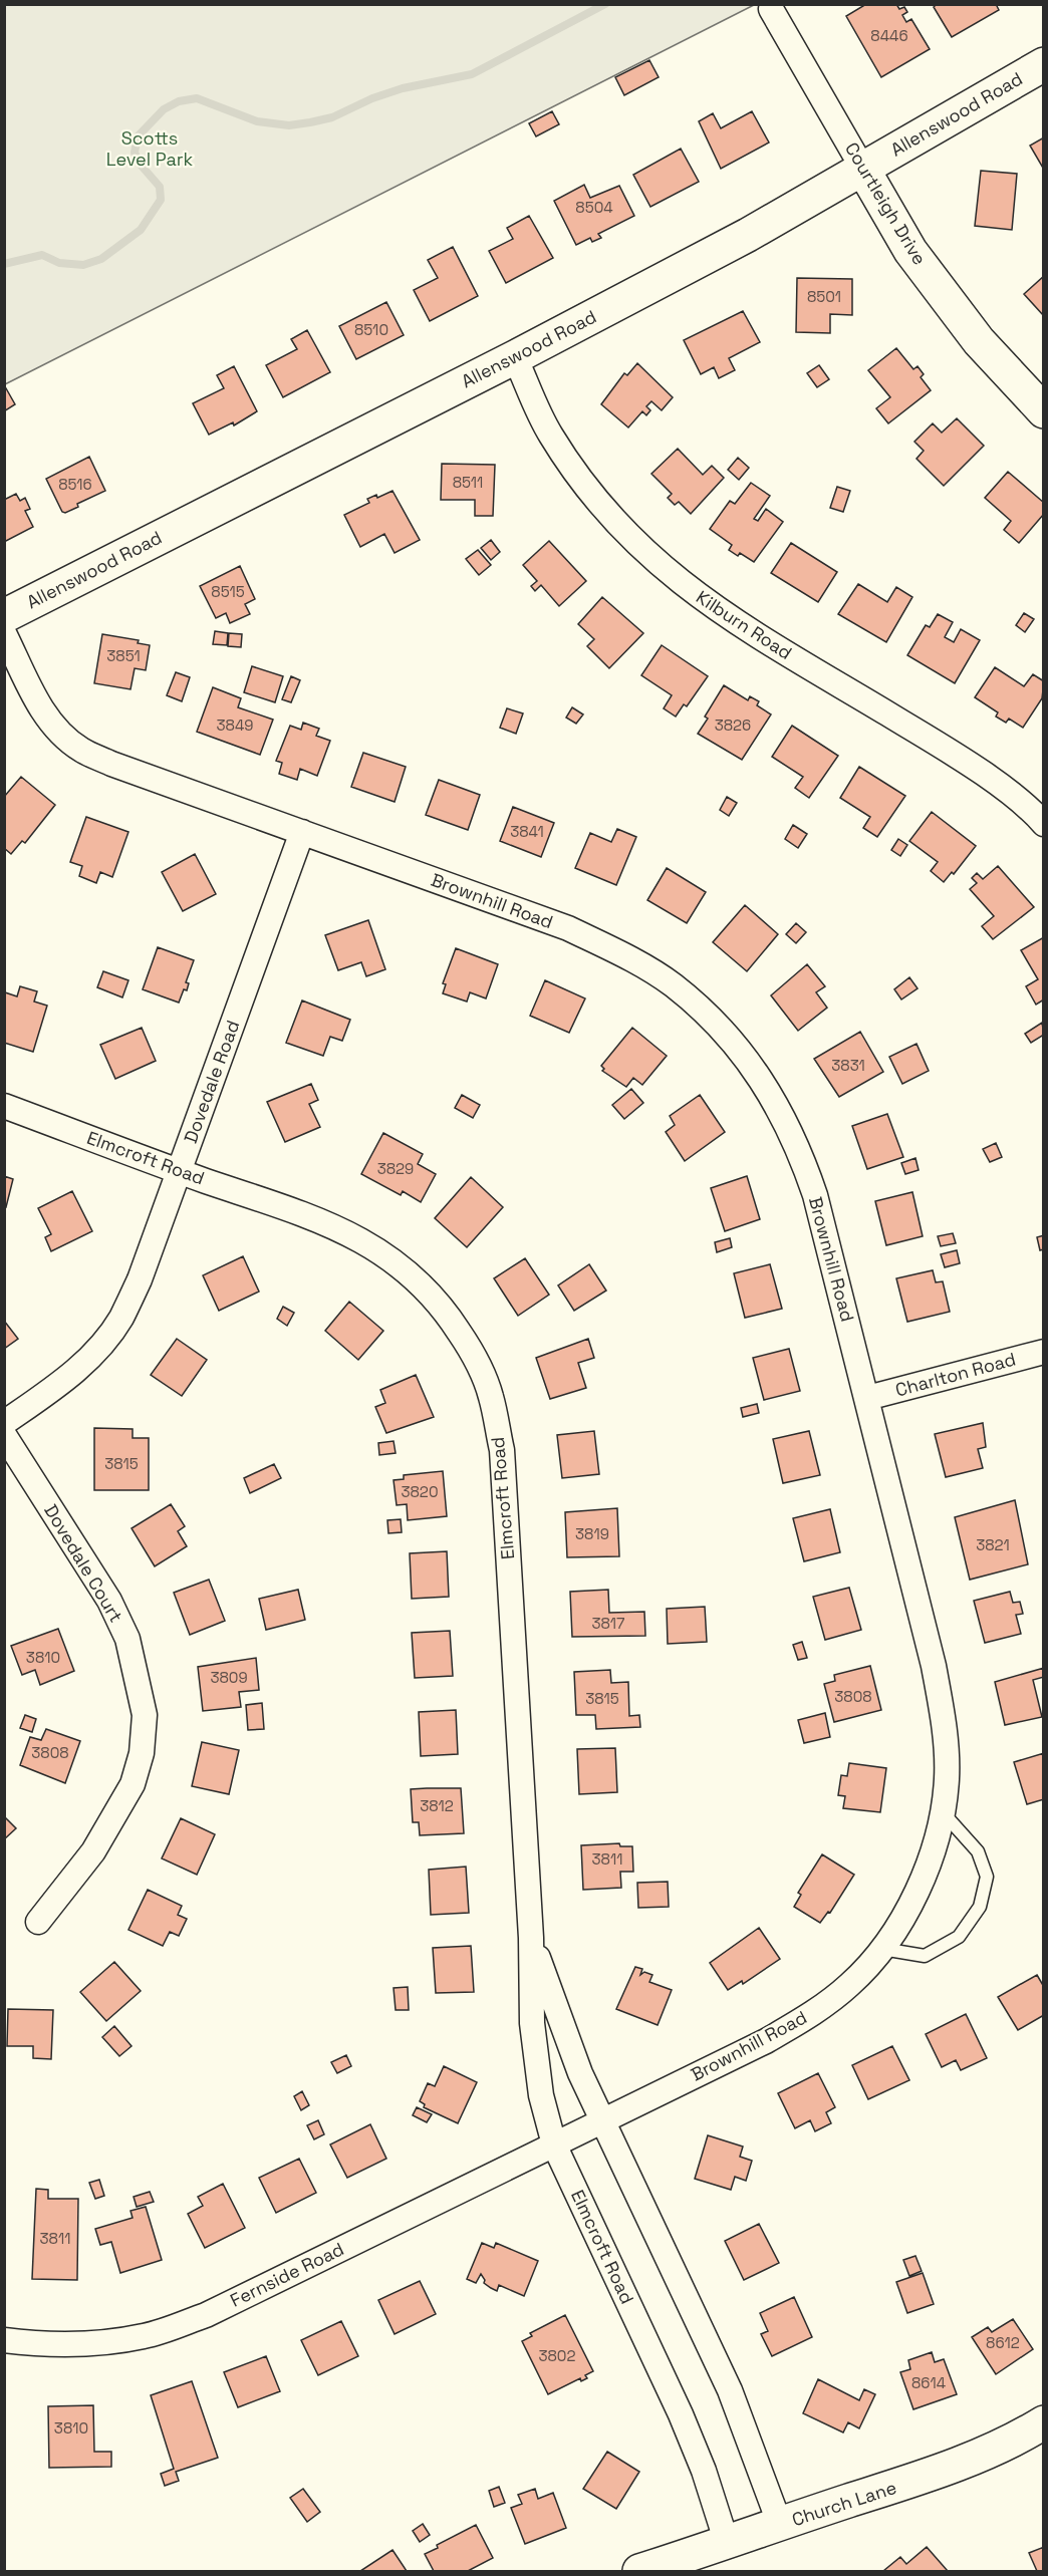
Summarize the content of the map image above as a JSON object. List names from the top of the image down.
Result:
{
  "streets": {
    "street": [
      "Allenswood Road",
      "Courtleigh Drive",
      "Kilburn Road",
      "Brownhill Road",
      "Dovedale Road",
      "Elmcroft Road",
      "Charlton Road",
      "Dovedale Court",
      "Fernside Road",
      "Church Lane"
    ]
  },
  "crossings": [
    ["Allenswood Road", "Courtleigh Drive"],
    ["Allenswood Road", "Kilburn Road"],
    ["Brownhill Road", "Dovedale Road"],
    ["Brownhill Road", "Elmcroft Road"],
    ["Brownhill Road", "Charlton Road"],
    ["Brownhill Road", "Fernside Road"],
    ["Dovedale Road", "Elmcroft Road"],
    ["Elmcroft Road", "Fernside Road"],
    ["Elmcroft Road", "Church Lane"]
  ],
  "parks": ["Scotts Level Park"],
  "house_numbers": [
    "8446",
    "8504",
    "8501",
    "8510",
    "8511",
    "8516",
    "8515",
    "3851",
    "3849",
    "3826",
    "3841",
    "3831",
    "3829",
    "3815",
    "3820",
    "3819",
    "3821",
    "3817",
    "3810",
    "3809",
    "3808",
    "3815",
    "3808",
    "3812",
    "3811",
    "3811",
    "8612",
    "3802",
    "8614",
    "3810"
  ]
}
